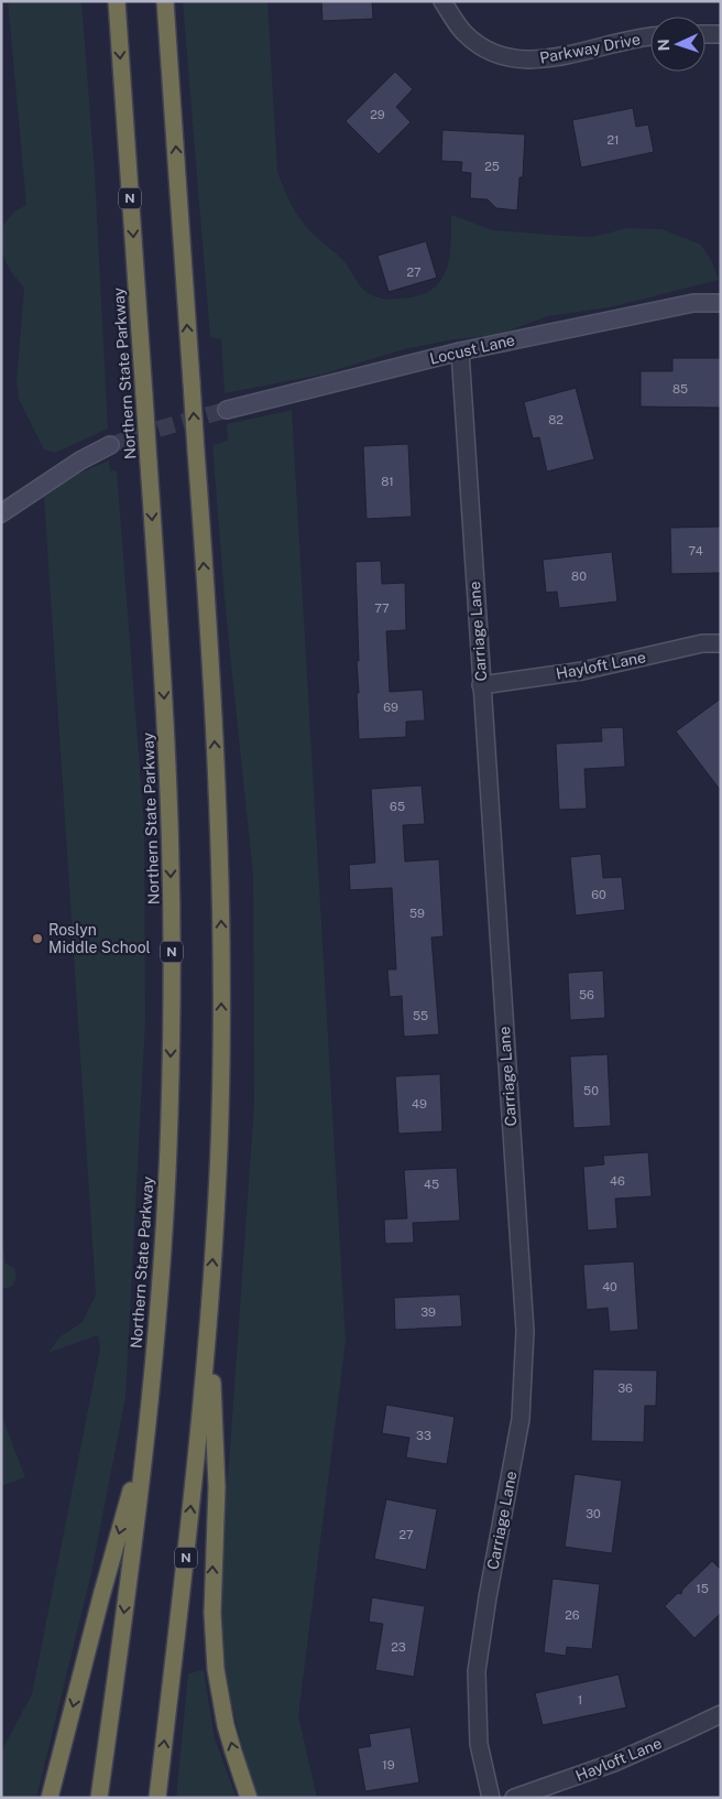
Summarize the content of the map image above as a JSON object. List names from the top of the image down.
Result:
{
  "streets": {
    "highway": ["N", "Northern State Parkway"],
    "street": [
      "Parkway Drive",
      "Locust Lane",
      "Carriage Lane",
      "Hayloft Lane"
    ]
  },
  "crossings": [
    ["Locust Lane", "Carriage Lane"],
    ["Carriage Lane", "Hayloft Lane"]
  ],
  "places": ["Roslyn Middle School"],
  "house_numbers": [
    "29",
    "21",
    "25",
    "27",
    "85",
    "82",
    "81",
    "74",
    "80",
    "77",
    "69",
    "65",
    "60",
    "59",
    "56",
    "55",
    "50",
    "49",
    "46",
    "45",
    "40",
    "39",
    "36",
    "33",
    "30",
    "27",
    "15",
    "26",
    "23",
    "1",
    "19"
  ],
  "north": "left"
}
